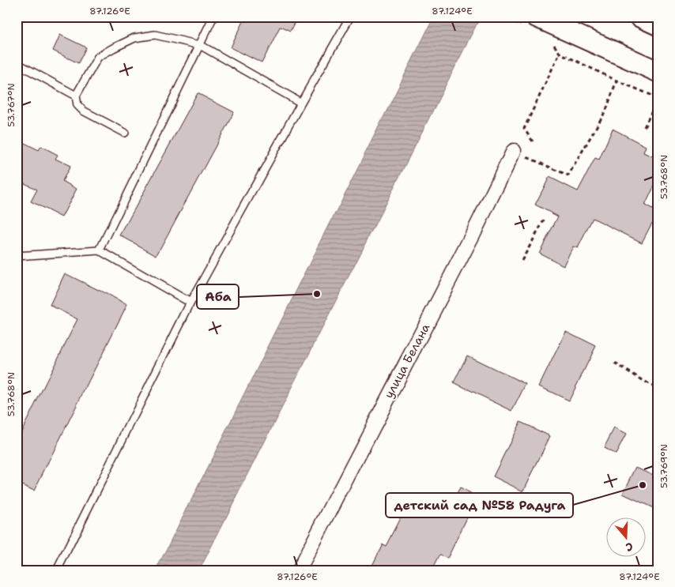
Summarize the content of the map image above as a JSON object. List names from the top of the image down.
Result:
{
  "streets": {
    "street": ["улица Белана"]
  },
  "places": ["Аба", "детский сад №58 Радуга"],
  "north": "bottom",
  "coordinates": [
    "87.126°E",
    "87.124°E",
    "53.767°N",
    "53.768°N",
    "53.769°N"
  ]
}
